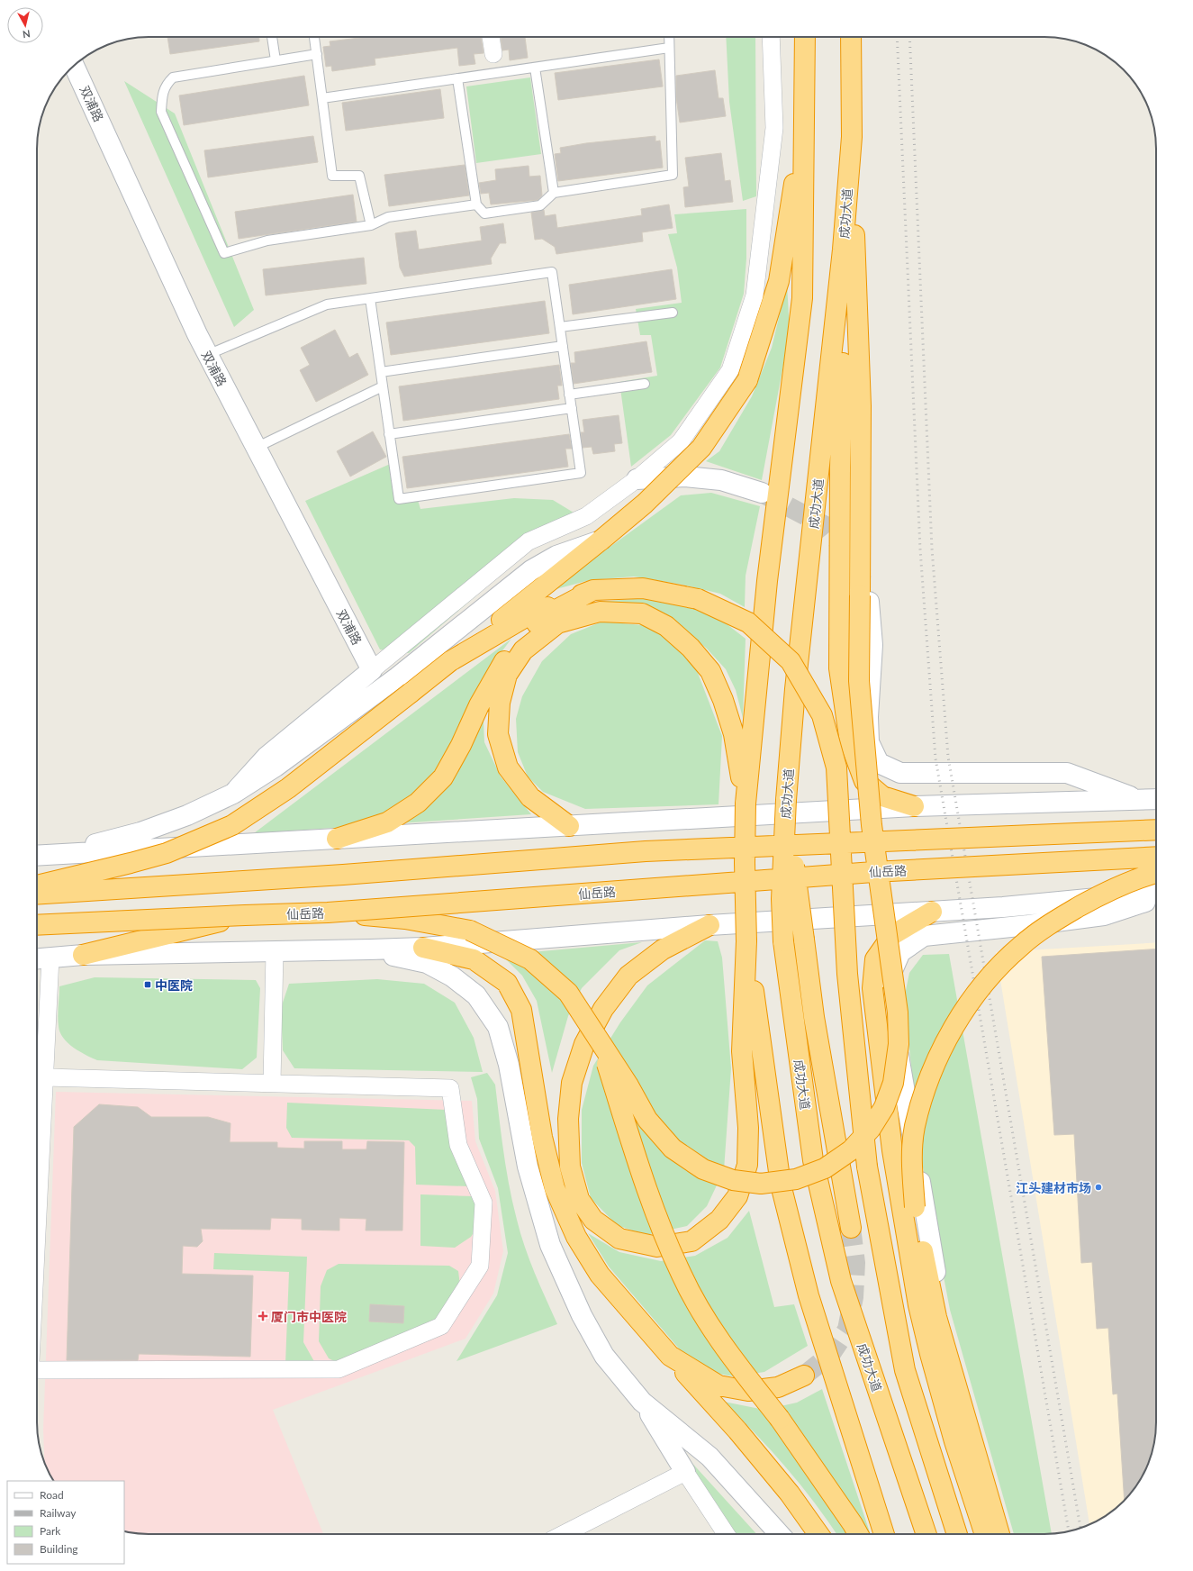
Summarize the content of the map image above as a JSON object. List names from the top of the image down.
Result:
{
  "streets": {
    "highway": ["成功大道", "仙岳路"],
    "main road": ["双浦路"]
  },
  "places": {
    "transit": ["中医院"],
    "other": ["江头建材市场"],
    "health": ["厦门市中医院"]
  },
  "legend": [
    "Road",
    "Railway",
    "Park",
    "Building"
  ],
  "north": "bottom"
}
